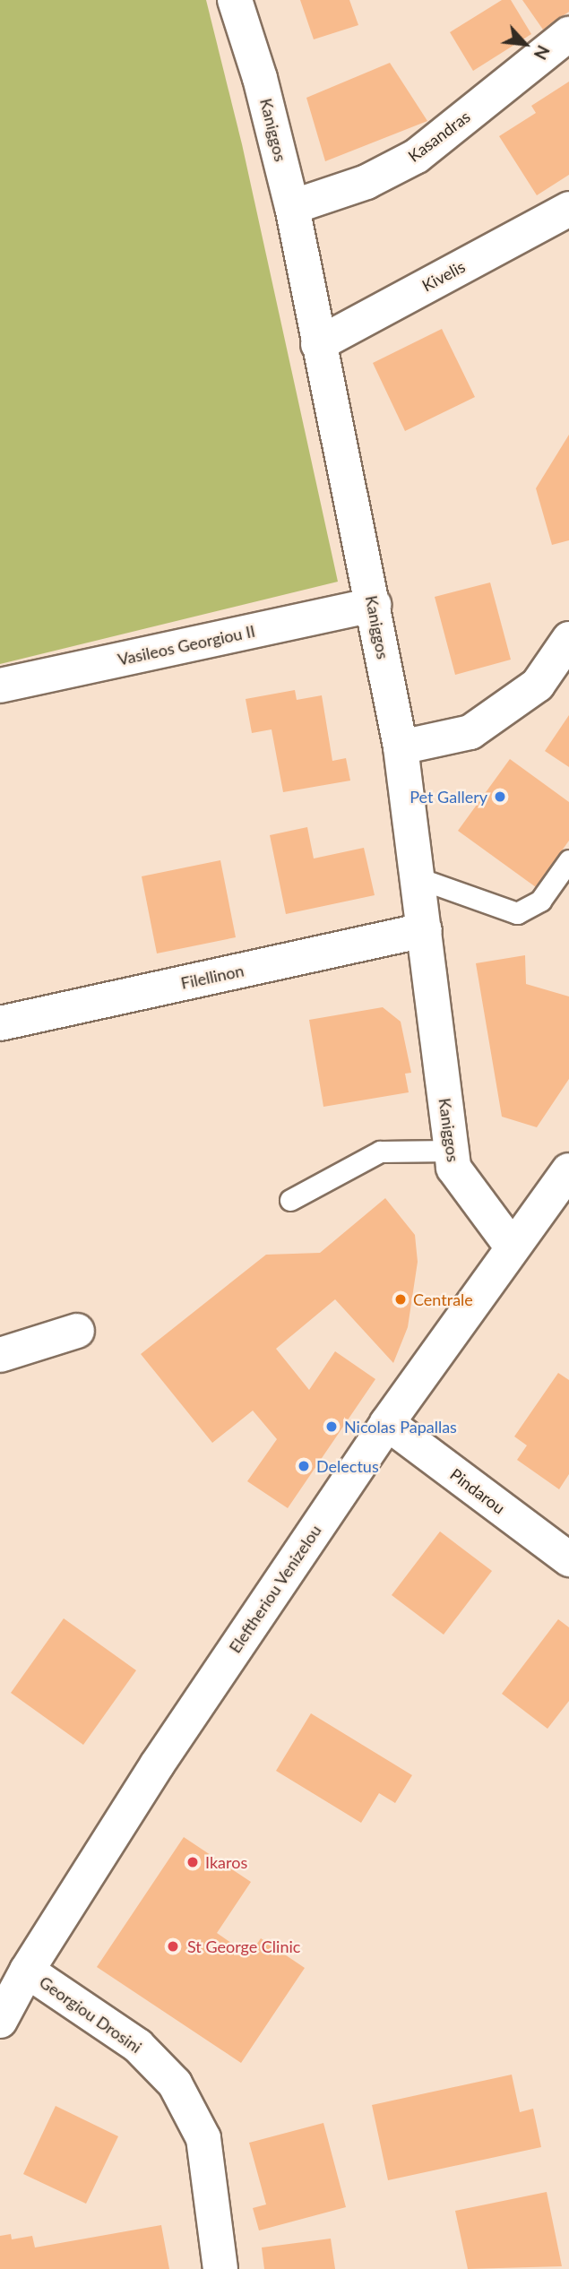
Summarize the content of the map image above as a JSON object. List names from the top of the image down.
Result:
{
  "streets": {
    "street": [
      "Kaniggos",
      "Kasandras",
      "Kivelis",
      "Vasileos Georgiou II",
      "Filellinon",
      "Pindarou",
      "Eleftheriou Venizelou",
      "Georgiou Drosini"
    ]
  },
  "crossings": [
    ["Kaniggos", "Kasandras"],
    ["Kaniggos", "Kivelis"],
    ["Kaniggos", "Vasileos Georgiou II"],
    ["Kaniggos", "Filellinon"],
    ["Kaniggos", "Eleftheriou Venizelou"],
    ["Pindarou", "Eleftheriou Venizelou"],
    ["Eleftheriou Venizelou", "Georgiou Drosini"]
  ],
  "places": [
    "Pet Gallery",
    "Centrale",
    "Nicolas Papallas",
    "Delectus",
    "Ikaros",
    "St George Clinic"
  ],
  "north": "bottom right"
}
